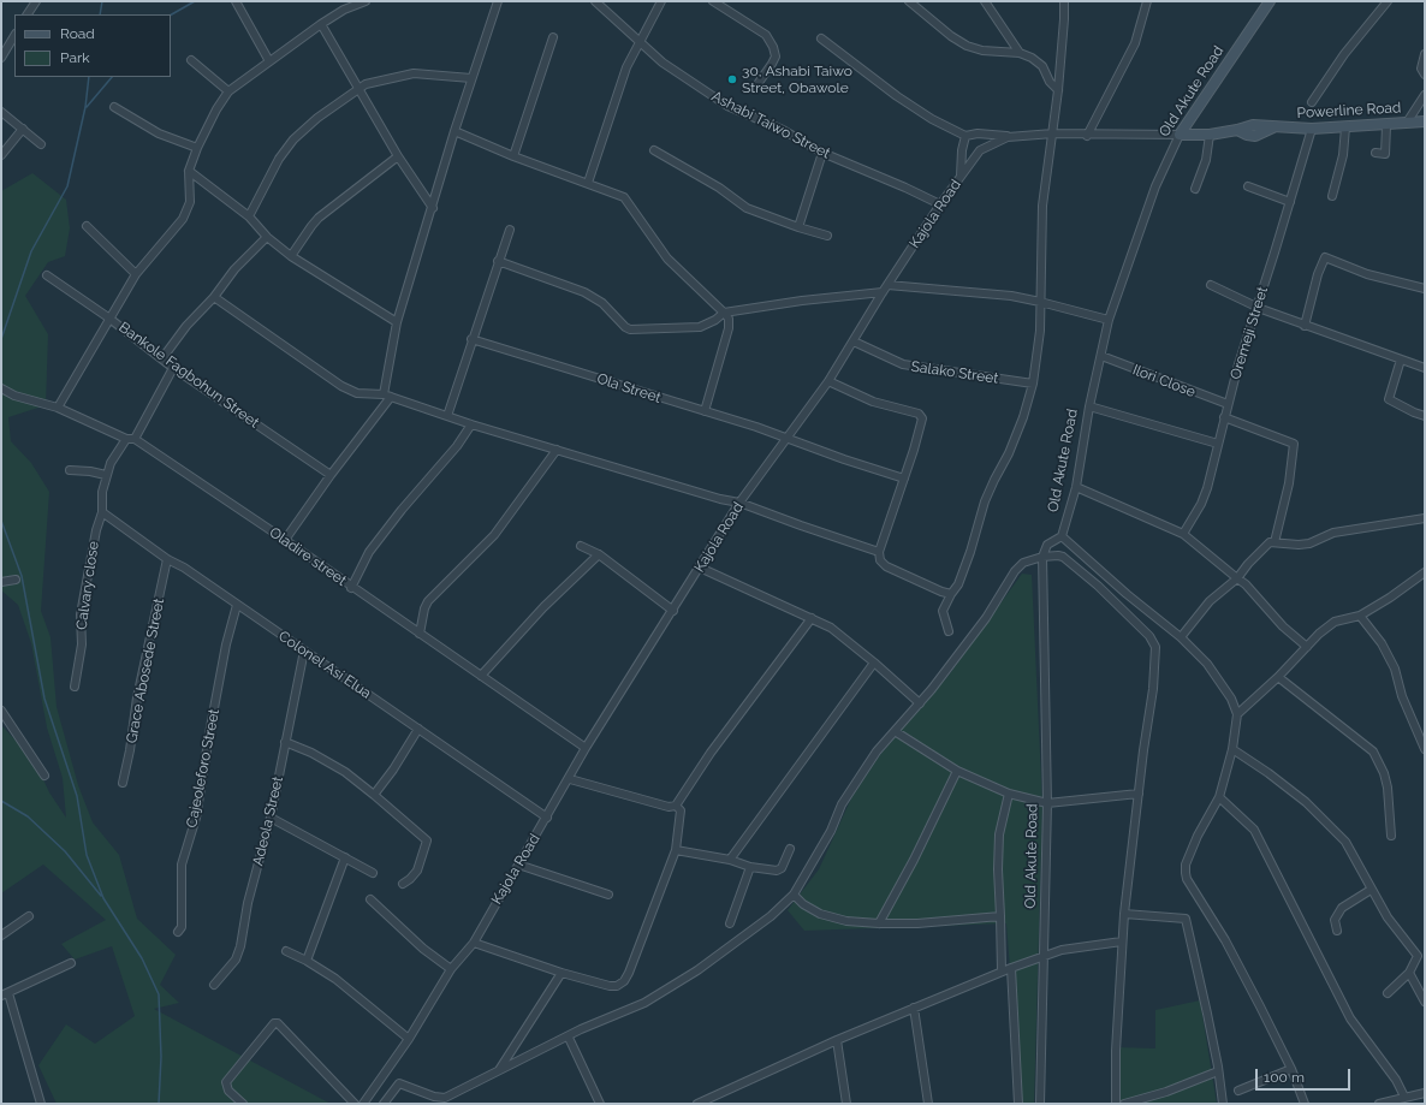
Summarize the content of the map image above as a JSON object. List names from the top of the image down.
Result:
{
  "streets": {
    "street": [
      "Old Akute Road",
      "Powerline Road",
      "Ashabi Taiwo Street",
      "Kajola Road",
      "Oremeji Street",
      "Salako Street",
      "Bankole Fagbohun Street",
      "Ilori Close",
      "Ola Street",
      "Oladire street",
      "Calvary close",
      "Colonel Asi Elua",
      "Grace Abosede Street",
      "Cajeoleforo Street",
      "Adeola Street"
    ]
  },
  "crossings": [
    ["Old Akute Road", "Powerline Road"],
    ["Old Akute Road", "Kajola Road"],
    ["Old Akute Road", "Ilori Close"],
    ["Powerline Road", "Kajola Road"],
    ["Powerline Road", "Oremeji Street"],
    ["Ashabi Taiwo Street", "Kajola Road"],
    ["Kajola Road", "Salako Street"],
    ["Kajola Road", "Ola Street"],
    ["Kajola Road", "Oladire street"],
    ["Kajola Road", "Colonel Asi Elua"],
    ["Oremeji Street", "Ilori Close"],
    ["Calvary close", "Colonel Asi Elua"],
    ["Colonel Asi Elua", "Grace Abosede Street"],
    ["Colonel Asi Elua", "Cajeoleforo Street"],
    ["Colonel Asi Elua", "Adeola Street"]
  ],
  "places": ["30, Ashabi Taiwo Street, Obawole"],
  "legend": ["Road", "Park"],
  "scale_bar": "100 m"
}
